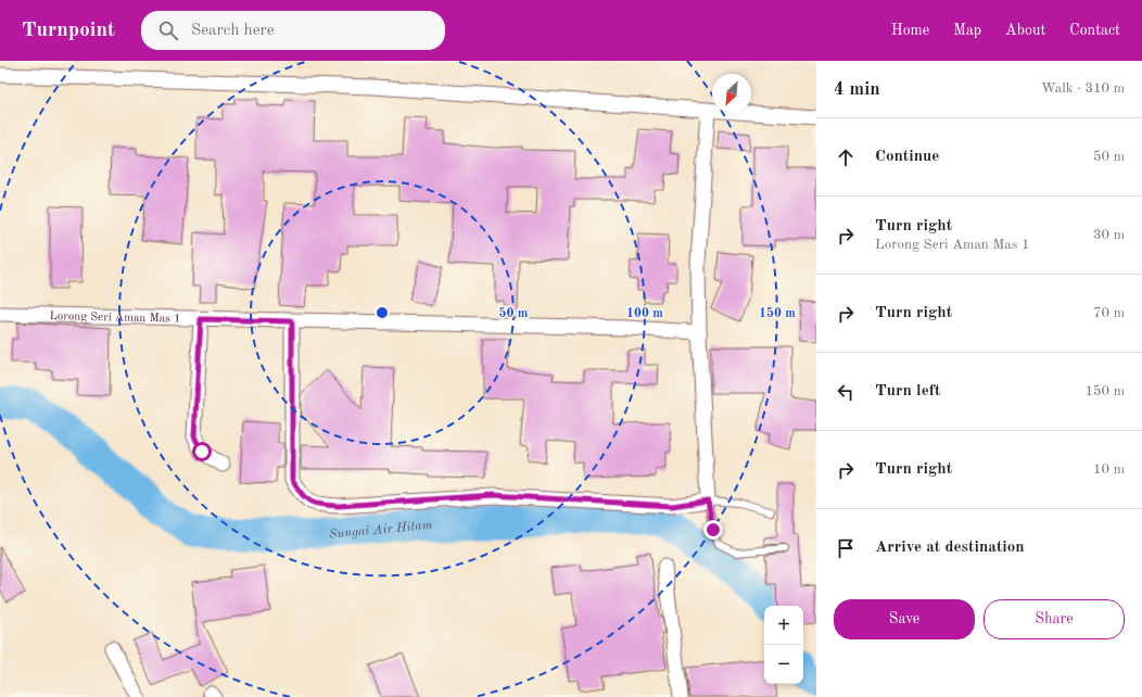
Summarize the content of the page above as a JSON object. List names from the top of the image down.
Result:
{
  "streets": {
    "street": ["Lorong Seri Aman Mas 1"]
  },
  "water": ["Sungai Air Hitam"],
  "north": "bottom left",
  "page": {
    "header": "Turnpoint",
    "search": "Search here",
    "nav": [
      "Home",
      "Map",
      "About",
      "Contact"
    ],
    "heading": ["4 min", "Walk · 310 m"],
    "list": [
      ["Continue", "50 m"],
      ["Turn right", "Lorong Seri Aman Mas 1", "30 m"],
      ["Turn right", "70 m"],
      ["Turn left", "150 m"],
      ["Turn right", "10 m"],
      "Arrive at destination"
    ],
    "buttons": ["Save", "Share"],
    "map_buttons": ["+", "−"]
  },
  "rings": ["50 m", "100 m", "150 m"]
}
